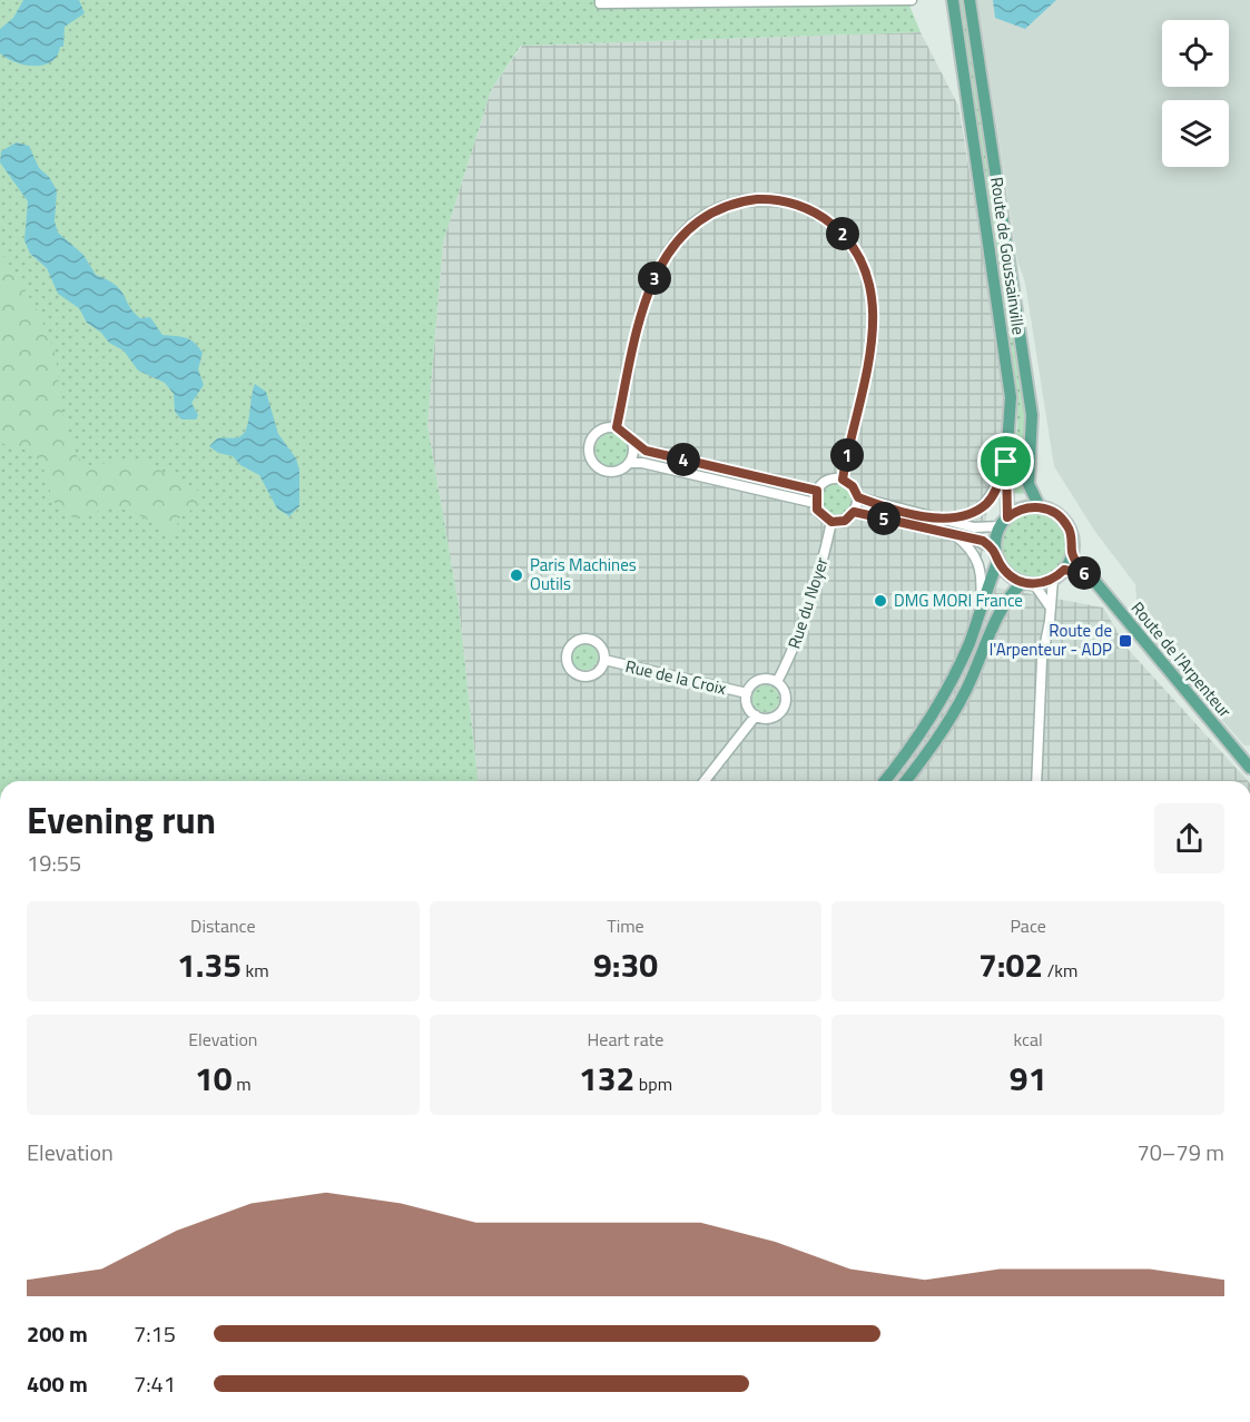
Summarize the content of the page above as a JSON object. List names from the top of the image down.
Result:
{
  "streets": {
    "main road": ["Route de Goussainville", "Route de l'Arpenteur"],
    "street": ["Rue du Noyer", "Rue de la Croix"]
  },
  "crossings": [
    ["Route de Goussainville", "Route de l'Arpenteur"],
    ["Rue du Noyer", "Rue de la Croix"]
  ],
  "places": {
    "other": ["Paris Machines Outils", "DMG MORI France"],
    "transit": ["Route de l'Arpenteur - ADP"]
  },
  "page": {
    "pins": [
      "2",
      "3",
      "1",
      "4",
      "5",
      "6"
    ],
    "heading": ["Evening run", "19:55"],
    "stats": [
      ["Distance", "1.35 km"],
      ["Time", "9:30"],
      ["Pace", "7:02 /km"],
      ["Elevation", "10 m"],
      ["Heart rate", "132 bpm"],
      ["kcal", "91"]
    ],
    "chart": ["Elevation", "70–79 m"],
    "list": [
      {
        "name": "200 m",
        "note": "7:15"
      },
      {
        "name": "400 m",
        "note": "7:41"
      }
    ]
  }
}
